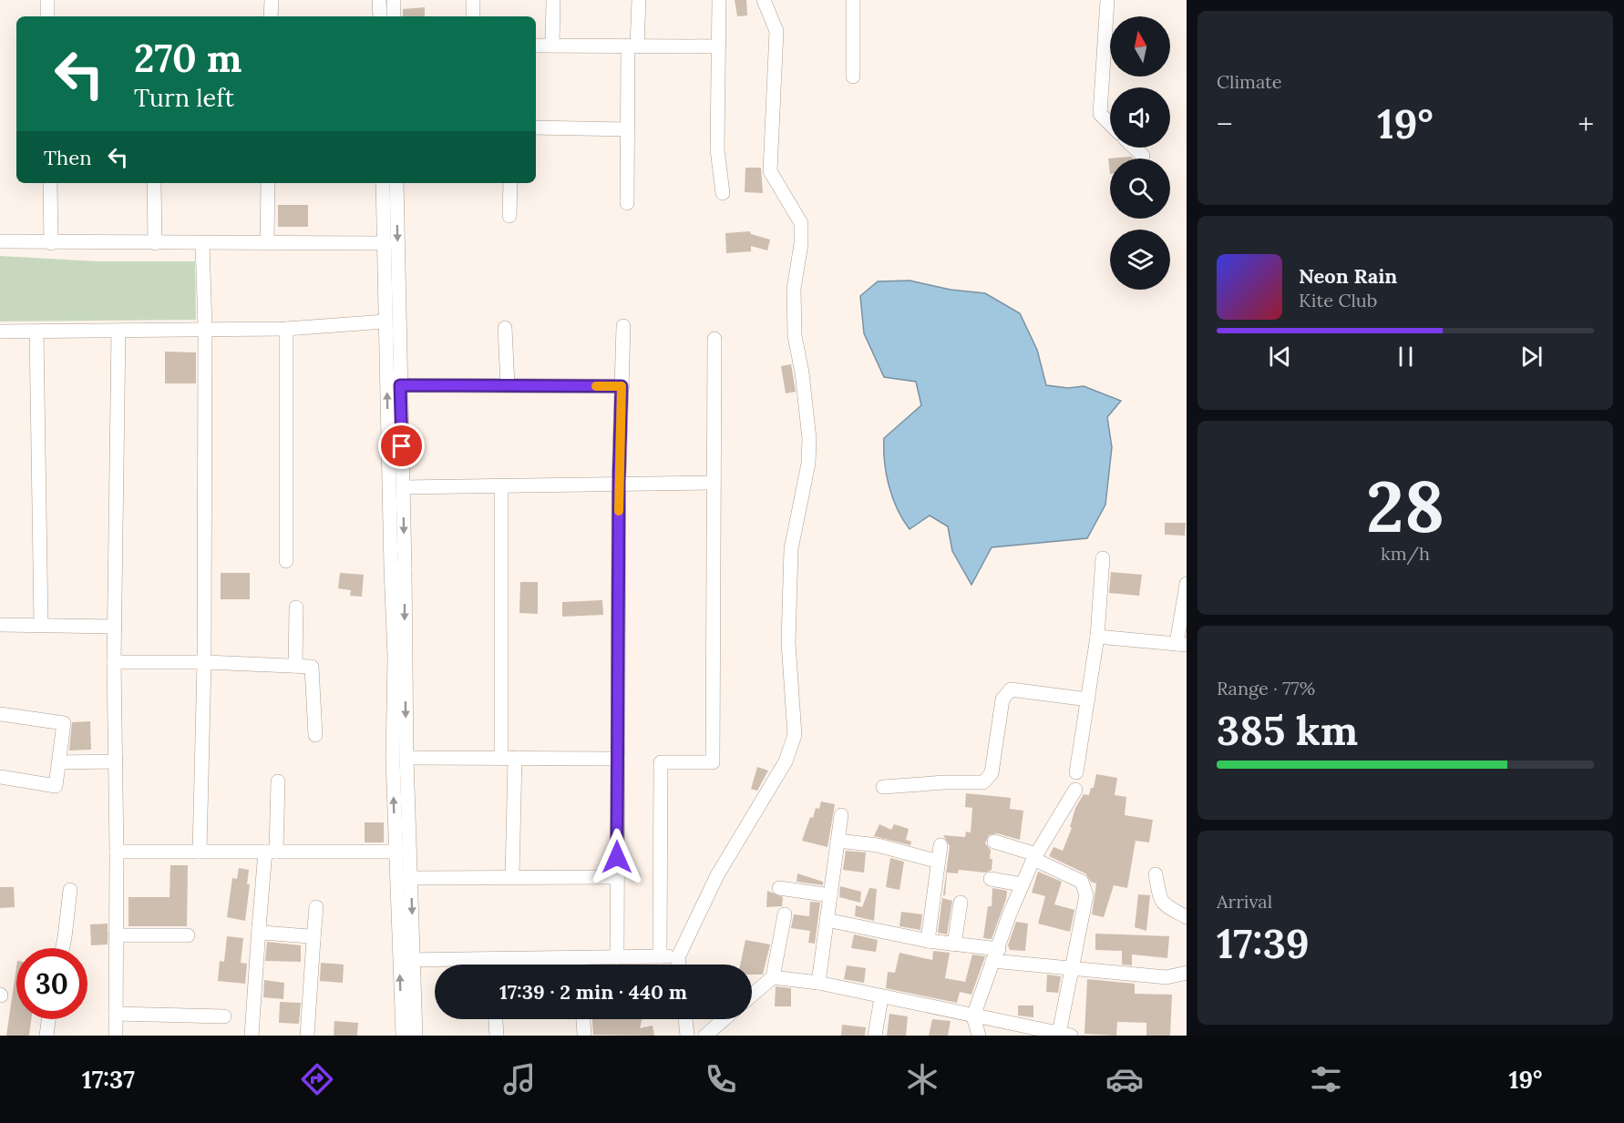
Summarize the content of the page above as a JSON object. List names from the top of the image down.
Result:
{
  "north": "top",
  "page": {
    "tile": [
      "Climate",
      ["28", "km/h"],
      ["Range · 77%", "385 km"],
      ["Arrival", "17:39"]
    ],
    "turn": ["270 m", "Turn left"],
    "heat": ["−", "19°", "+"],
    "then": "Then",
    "song": ["Neon Rain", "Kite Club"],
    "limit": "30",
    "trip": "17:39 · 2 min · 440 m",
    "tabs": ["17:37", "19°"]
  }
}
